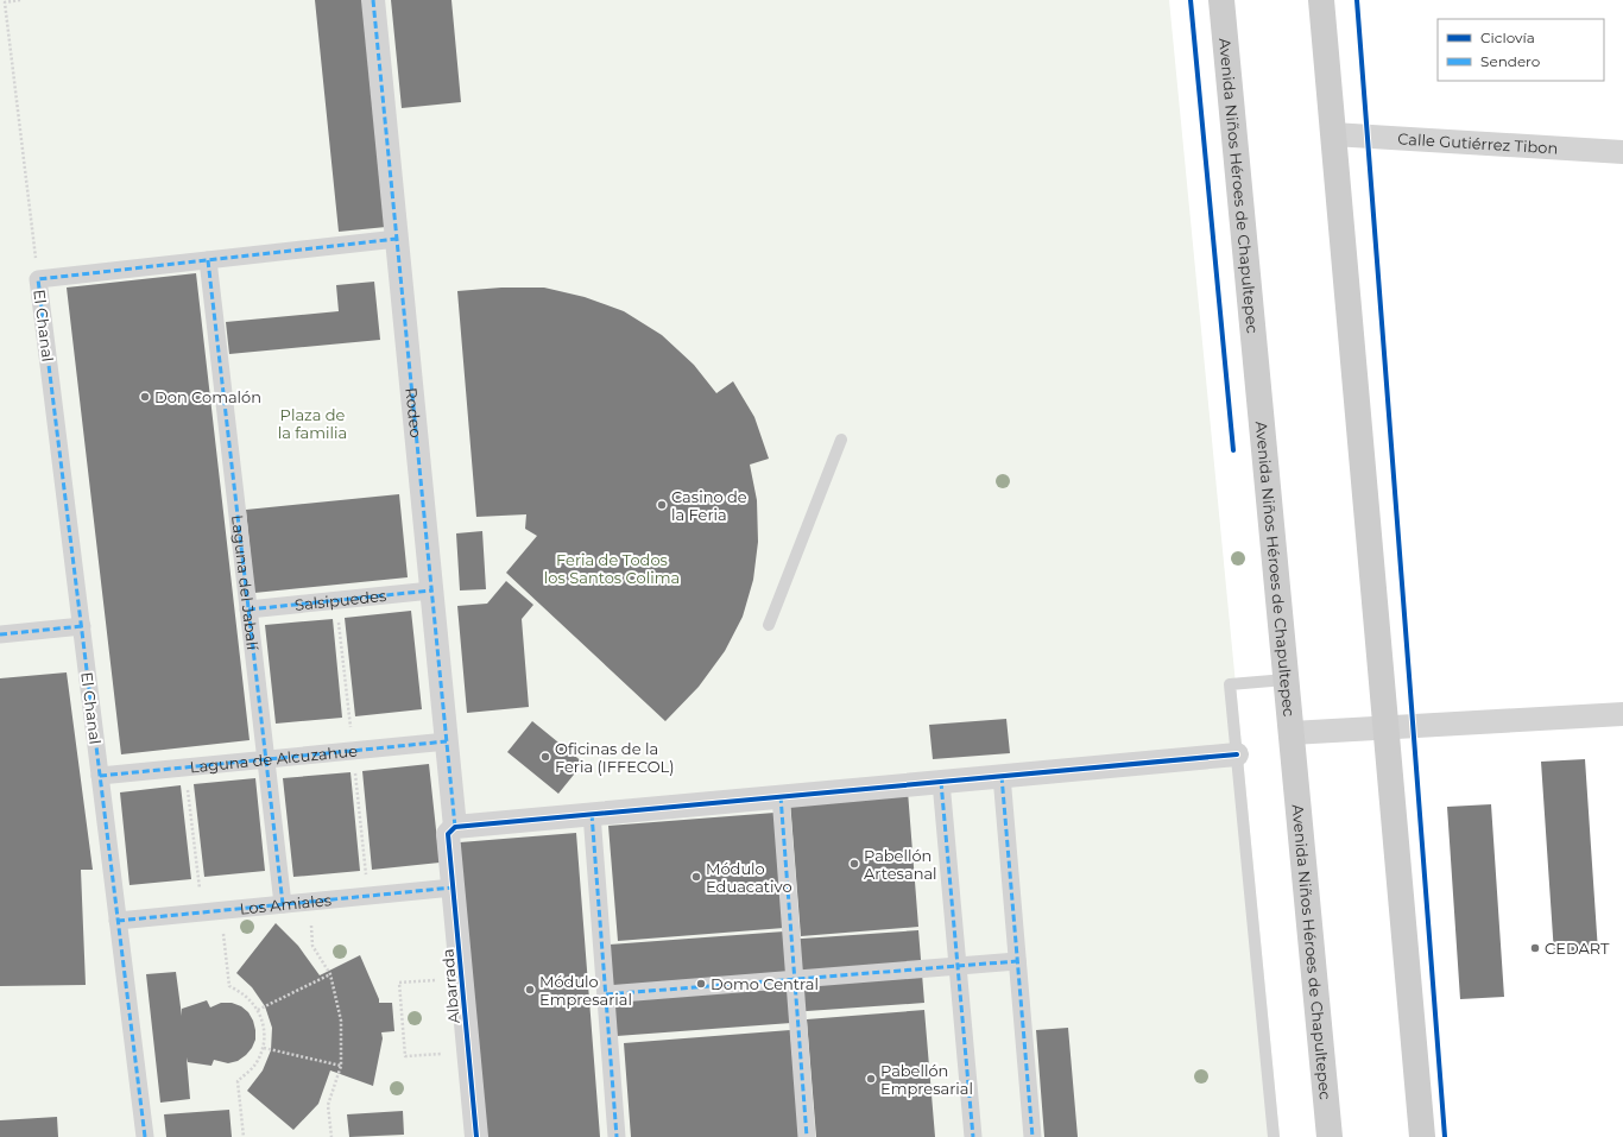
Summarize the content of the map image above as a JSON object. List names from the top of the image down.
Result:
{
  "streets": {
    "main road": ["Avenida Niños Héroes de Chapultepec"],
    "street": [
      "Calle Gutiérrez Tibon",
      "El Chanal",
      "Rodeo",
      "Laguna del Jabalí",
      "Salsipuedes",
      "Laguna de Alcuzahue",
      "Los Amiales",
      "Albarrada"
    ]
  },
  "crossings": [
    ["El Chanal", "Laguna de Alcuzahue"],
    ["El Chanal", "Los Amiales"],
    ["Rodeo", "Salsipuedes"],
    ["Rodeo", "Laguna de Alcuzahue"],
    ["Rodeo", "Albarrada"],
    ["Laguna del Jabalí", "Salsipuedes"],
    ["Laguna del Jabalí", "Laguna de Alcuzahue"],
    ["Laguna del Jabalí", "Los Amiales"],
    ["Los Amiales", "Albarrada"]
  ],
  "parks": ["Plaza de la familia", "Feria de Todos los Santos Colima"],
  "places": [
    "Don Comalón",
    "Casino de la Feria",
    "Oficinas de la Feria (IFFECOL)",
    "Pabellón Artesanal",
    "Módulo Eduacativo",
    "CEDART",
    "Domo Central",
    "Módulo Empresarial",
    "Pabellón Empresarial"
  ],
  "legend": ["Ciclovía", "Sendero"]
}
